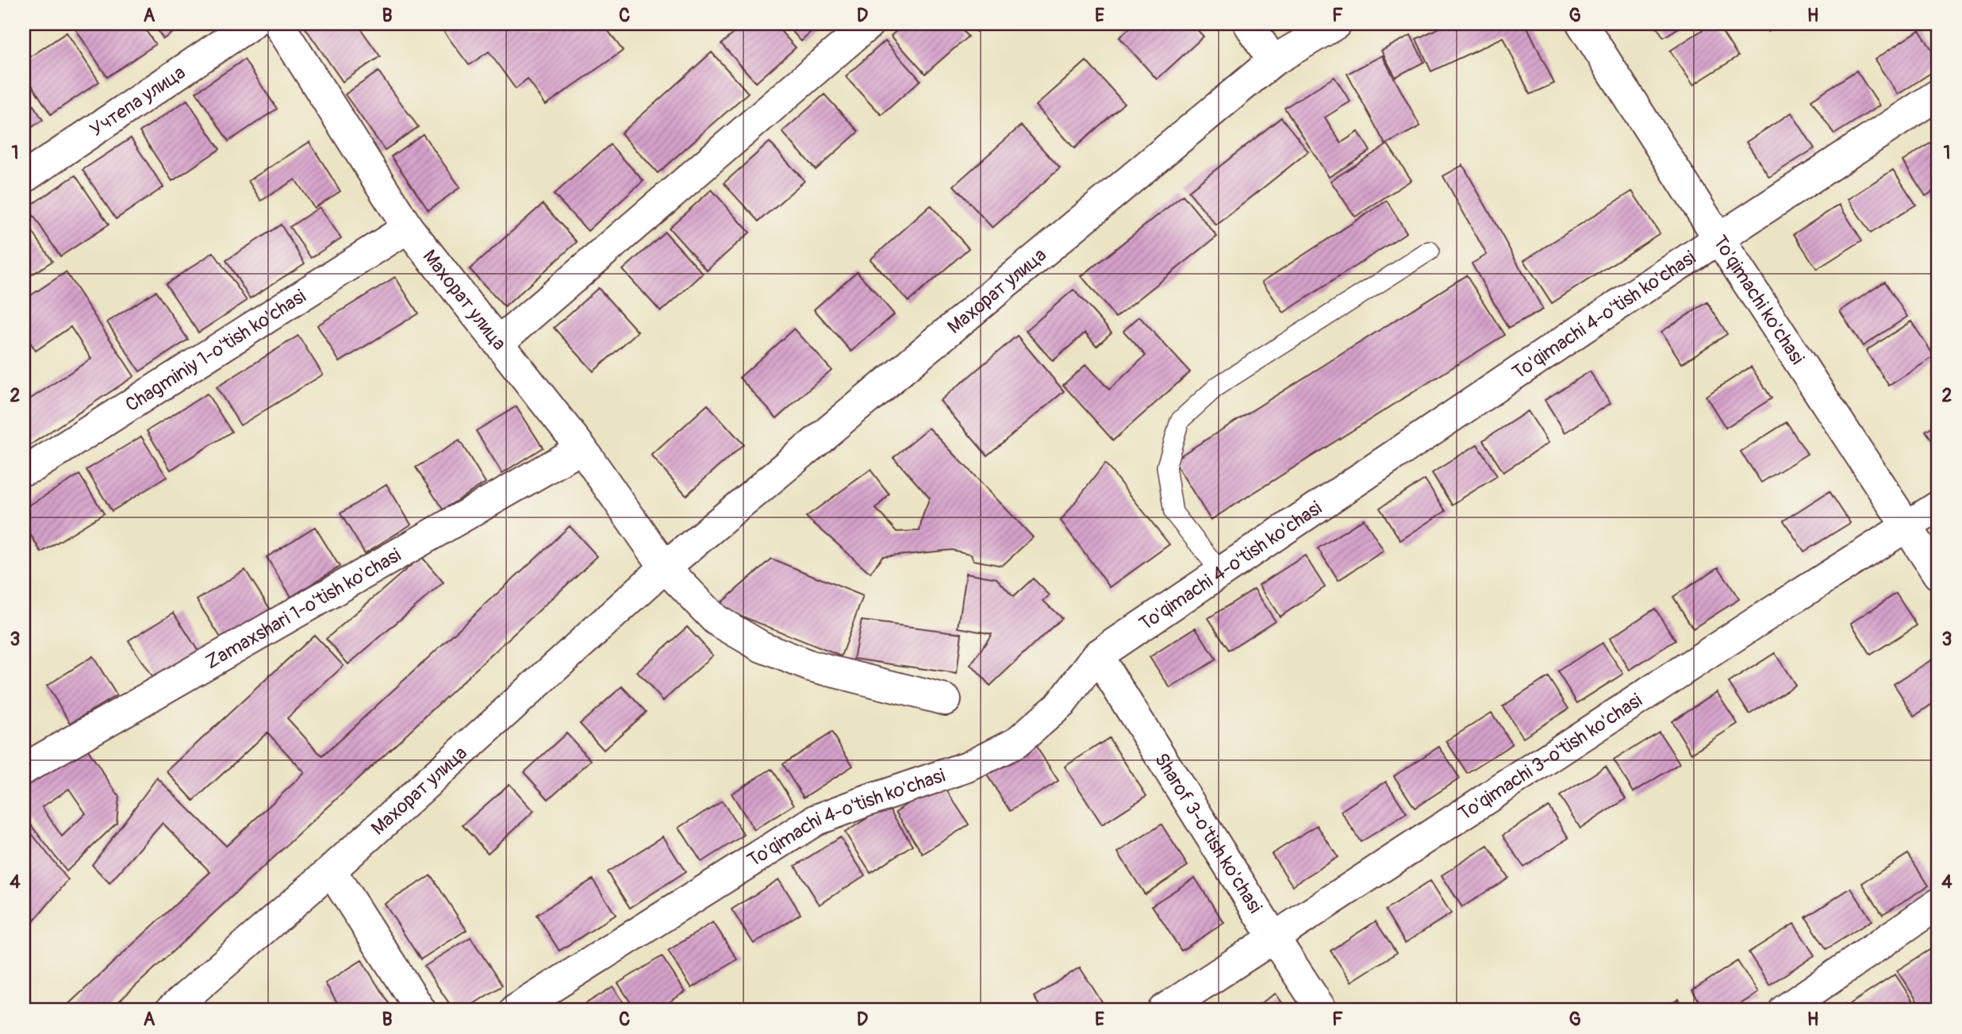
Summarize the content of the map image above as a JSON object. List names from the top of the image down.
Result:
{
  "streets": {
    "street": [
      "Учтепа улица",
      "Махорат улица",
      "To'qimachi ko'chasi",
      "To'qimachi 4-o'tish ko'chasi",
      "Chagminiy 1-o'tish ko'chasi",
      "Zamaxshari 1-o'tish ko'chasi",
      "To'qimachi 3-o'tish ko'chasi",
      "Sharof 3-o'tish ko'chasi"
    ]
  },
  "crossings": [
    ["Махорат улица", "Chagminiy 1-o'tish ko'chasi"],
    ["Махорат улица", "Zamaxshari 1-o'tish ko'chasi"],
    ["To'qimachi ko'chasi", "To'qimachi 4-o'tish ko'chasi"],
    ["To'qimachi ko'chasi", "To'qimachi 3-o'tish ko'chasi"],
    ["To'qimachi 4-o'tish ko'chasi", "Sharof 3-o'tish ko'chasi"],
    ["To'qimachi 3-o'tish ko'chasi", "Sharof 3-o'tish ko'chasi"]
  ],
  "grid": {
    "columns": [
      "A",
      "B",
      "C",
      "D",
      "E",
      "F",
      "G",
      "H"
    ],
    "rows": [
      "1",
      "2",
      "3",
      "4"
    ]
  }
}
